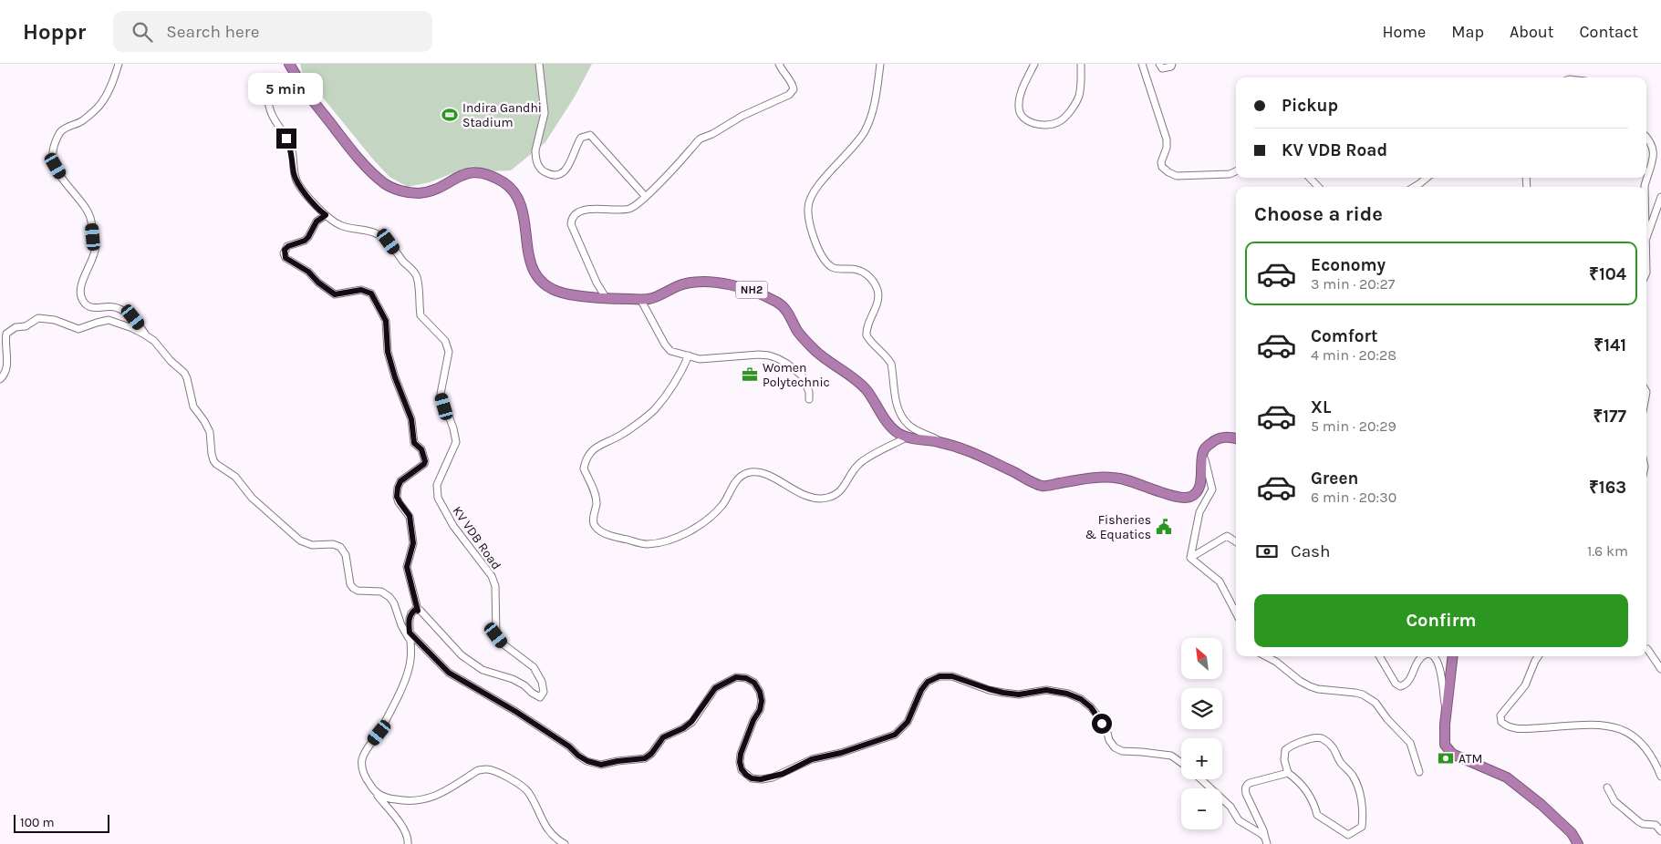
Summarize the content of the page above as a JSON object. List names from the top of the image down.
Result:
{
  "streets": {
    "highway": ["NH2"],
    "street": ["KV VDB Road"]
  },
  "crossings": [
    ["NH2", "KV VDB Road"]
  ],
  "places": {
    "sports": ["Indira Gandhi Stadium"],
    "office": ["Women Polytechnic"],
    "public building": ["Fisheries & Equatics"],
    "bank": ["ATM"]
  },
  "scale_bar": "100 m",
  "north": "top left",
  "page": {
    "header": "Hoppr",
    "search": "Search here",
    "nav": [
      "Home",
      "Map",
      "About",
      "Contact"
    ],
    "bubble": "5 min",
    "banner": ["Pickup", "KV VDB Road"],
    "heading": "Choose a ride",
    "list": [
      {
        "name": "Economy",
        "note": "3 min · 20:27",
        "value": "₹104"
      },
      {
        "name": "Comfort",
        "note": "4 min · 20:28",
        "value": "₹141"
      },
      {
        "name": "XL",
        "note": "5 min · 20:29",
        "value": "₹177"
      },
      {
        "name": "Green",
        "note": "6 min · 20:30",
        "value": "₹163"
      }
    ],
    "pay": ["Cash", "1.6 km"],
    "buttons": "Confirm",
    "map_buttons": ["+", "−"],
    "scale": "100 m"
  }
}
